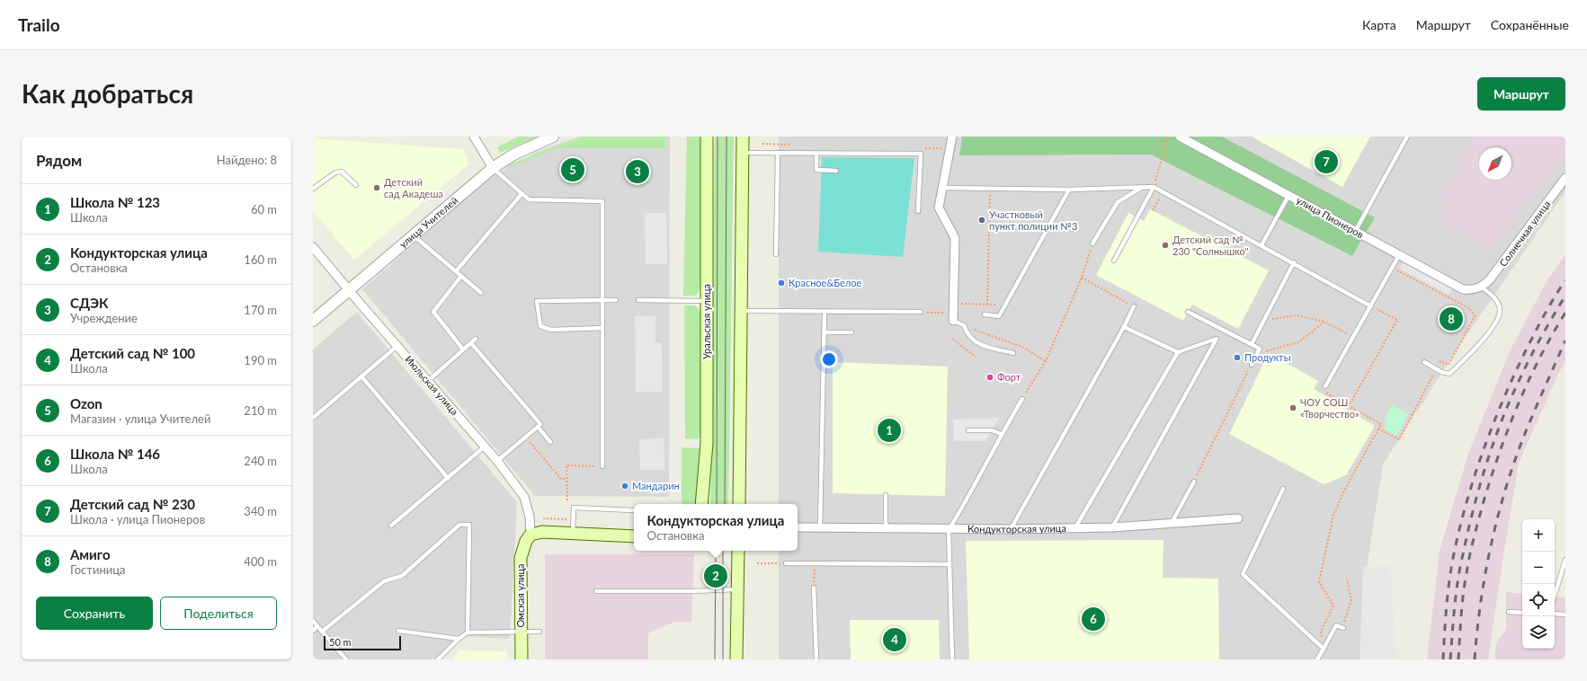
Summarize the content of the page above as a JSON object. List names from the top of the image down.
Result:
{
  "streets": {
    "main road": ["Уральская улица", "Омская улица"],
    "street": [
      "улица Пионеров",
      "улица Учителей",
      "Солнечная улица",
      "Июльская улица",
      "Кондукторская улица"
    ]
  },
  "crossings": [
    ["улица Пионеров", "Солнечная улица"],
    ["улица Учителей", "Июльская улица"],
    ["Июльская улица", "Омская улица"]
  ],
  "places": [
    "Детский сад Акадеша",
    "Участковый пункт полиции №3",
    "Детский сад № 230 \"Солнышко\"",
    "Красное&Белое",
    "Продукты",
    "Форт",
    "ЧОУ СОШ «Творчество»",
    "Мандарин"
  ],
  "scale_bar": "50 m",
  "north": "bottom left",
  "page": {
    "header": "Trailo",
    "nav": ["Карта", "Маршрут", "Сохранённые"],
    "buttons": [
      "Маршрут",
      ["Сохранить", "Поделиться"]
    ],
    "title": "Как добраться",
    "heading": ["Рядом", "Найдено: 8"],
    "pins": [
      "7",
      "5",
      "3",
      "8",
      "1",
      "2",
      "6",
      "4"
    ],
    "list": [
      {
        "mark": "1",
        "name": "Школа № 123",
        "note": "Школа",
        "value": "60 m"
      },
      {
        "mark": "2",
        "name": "Кондукторская улица",
        "note": "Остановка",
        "value": "160 m"
      },
      {
        "mark": "3",
        "name": "СДЭК",
        "note": "Учреждение",
        "value": "170 m"
      },
      {
        "mark": "4",
        "name": "Детский сад № 100",
        "note": "Школа",
        "value": "190 m"
      },
      {
        "mark": "5",
        "name": "Ozon",
        "note": "Магазин · улица Учителей",
        "value": "210 m"
      },
      {
        "mark": "6",
        "name": "Школа № 146",
        "note": "Школа",
        "value": "240 m"
      },
      {
        "mark": "7",
        "name": "Детский сад № 230",
        "note": "Школа · улица Пионеров",
        "value": "340 m"
      },
      {
        "mark": "8",
        "name": "Амиго",
        "note": "Гостиница",
        "value": "400 m"
      }
    ],
    "popup": ["Кондукторская улица", "Остановка"],
    "map_buttons": ["+", "−"],
    "scale": "50 m"
  }
}
